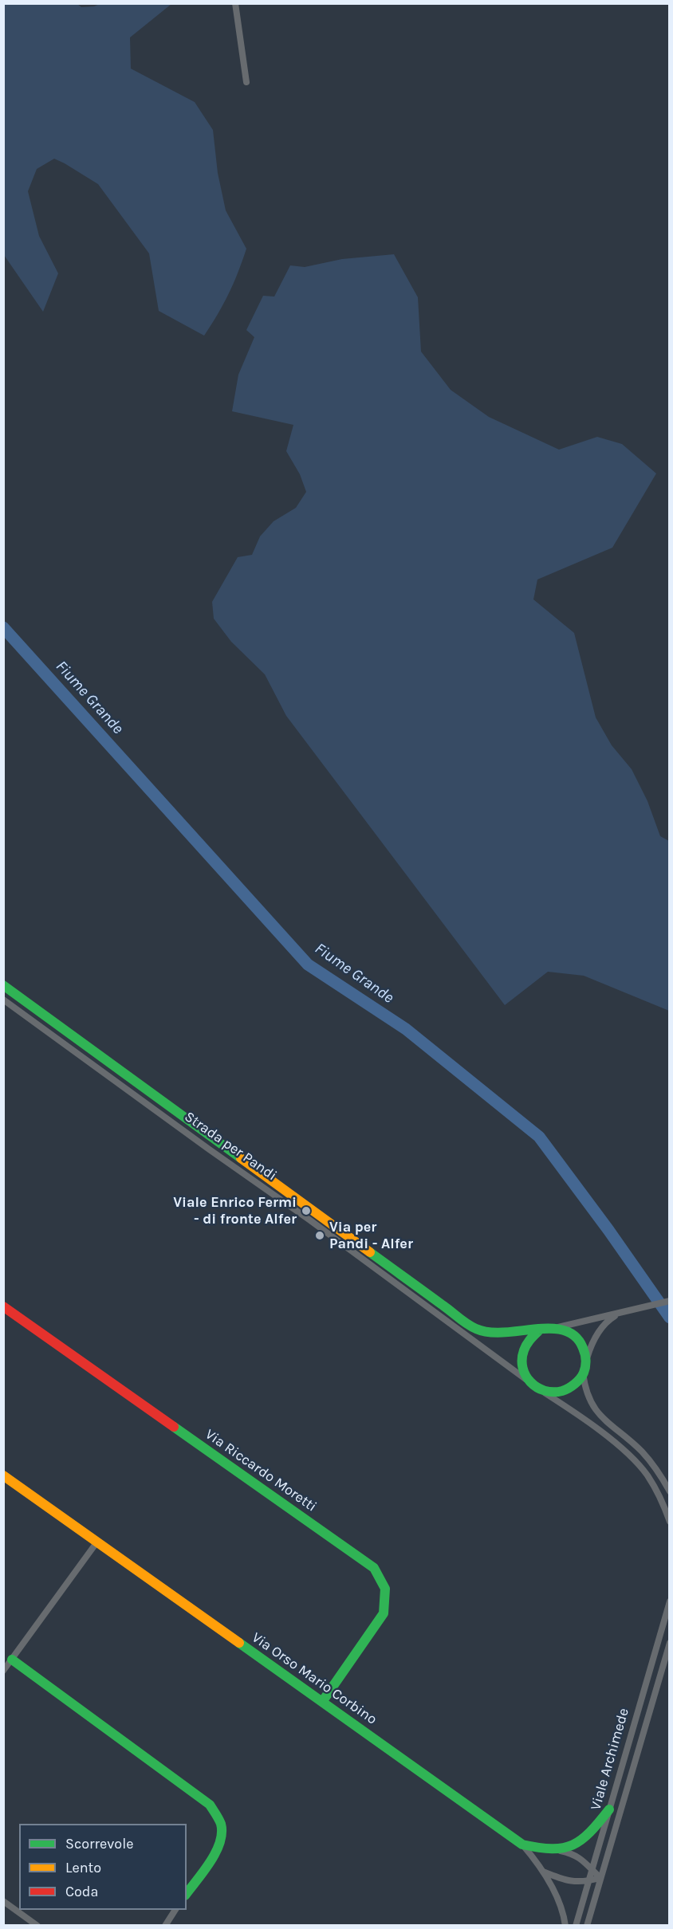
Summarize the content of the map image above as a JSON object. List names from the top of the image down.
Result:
{
  "streets": {
    "street": [
      "Strada per Pandi",
      "Via Riccardo Moretti",
      "Via Orso Mario Corbino",
      "Viale Archimede"
    ]
  },
  "crossings": [
    ["Via Riccardo Moretti", "Via Orso Mario Corbino"]
  ],
  "water": ["Fiume Grande"],
  "places": ["Viale Enrico Fermi - di fronte Alfer", "Via per Pandi - Alfer"],
  "legend": ["Scorrevole", "Lento", "Coda"]
}
